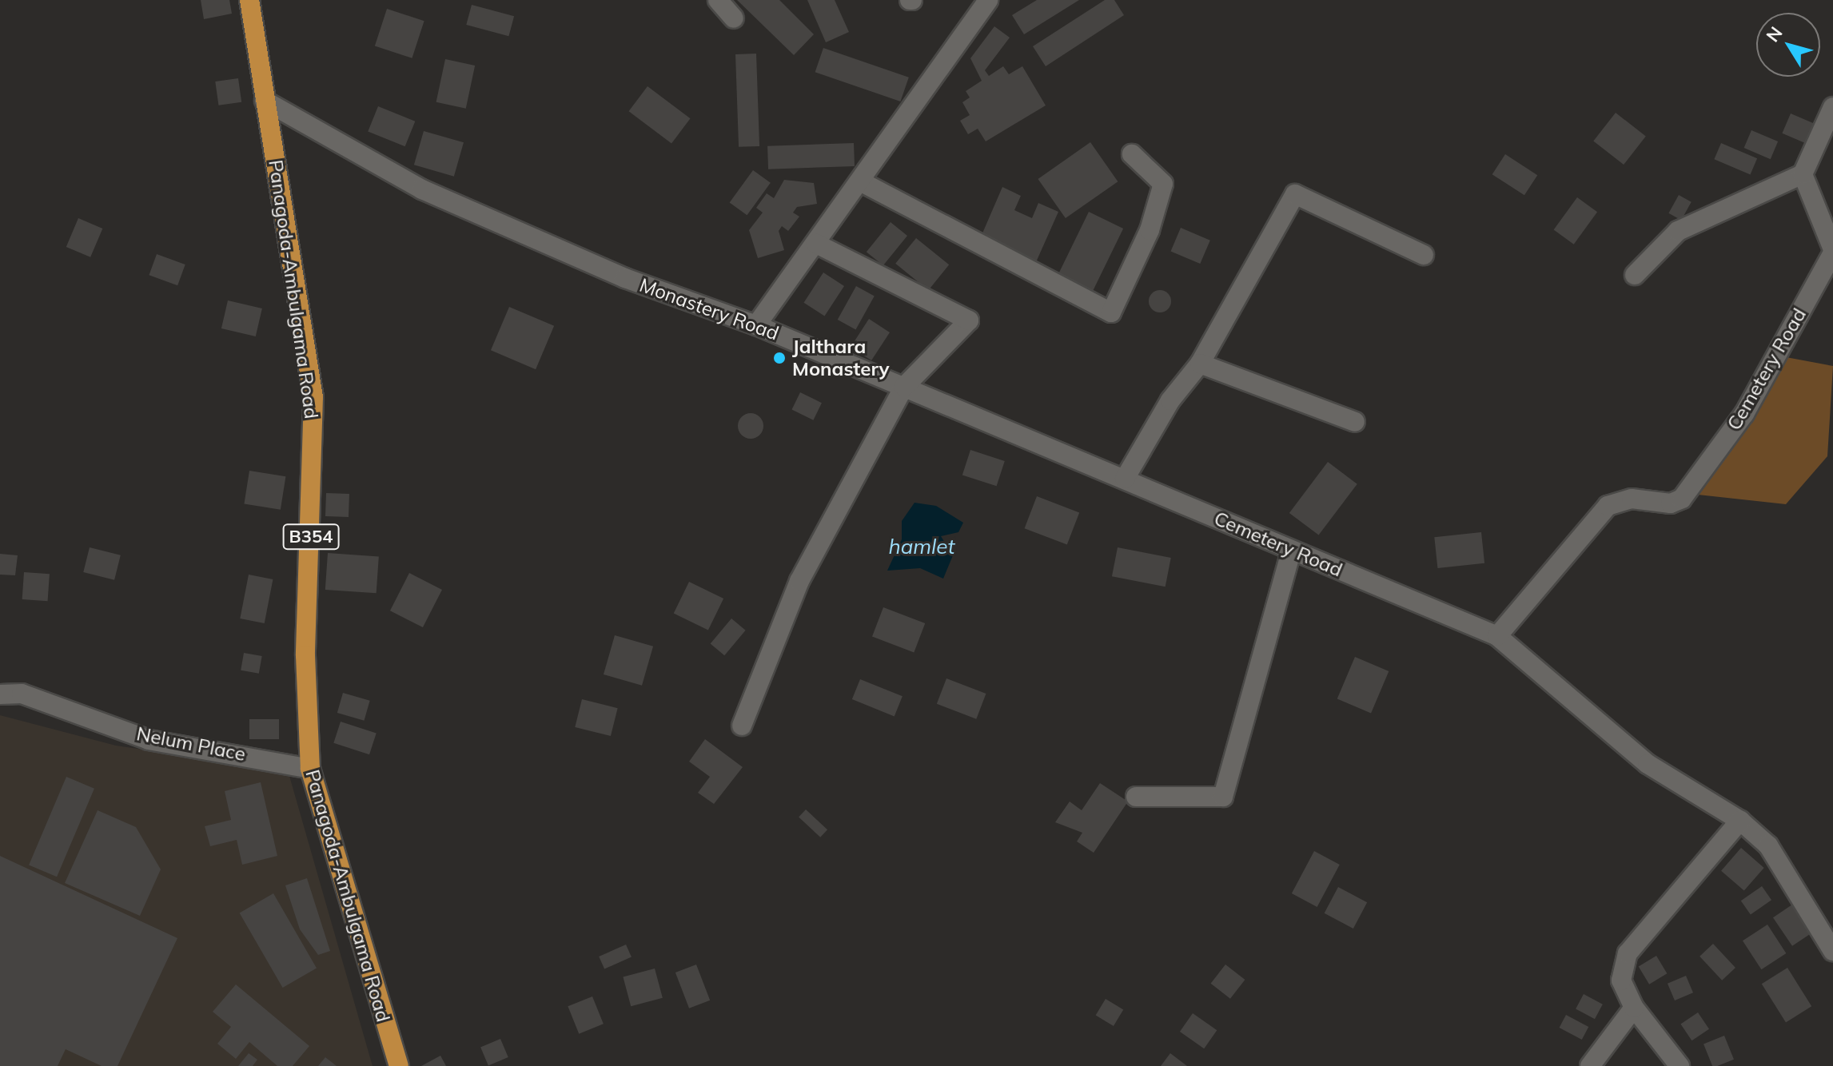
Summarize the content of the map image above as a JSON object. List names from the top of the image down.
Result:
{
  "streets": {
    "main road": ["Panagoda-Ambulgama Road", "B354"],
    "street": ["Monastery Road", "Cemetery Road", "Nelum Place"]
  },
  "crossings": [
    ["Panagoda-Ambulgama Road", "Monastery Road"],
    ["Panagoda-Ambulgama Road", "Nelum Place"],
    ["Monastery Road", "Cemetery Road"]
  ],
  "water": ["hamlet"],
  "places": ["Jalthara Monastery"],
  "north": "top left"
}
